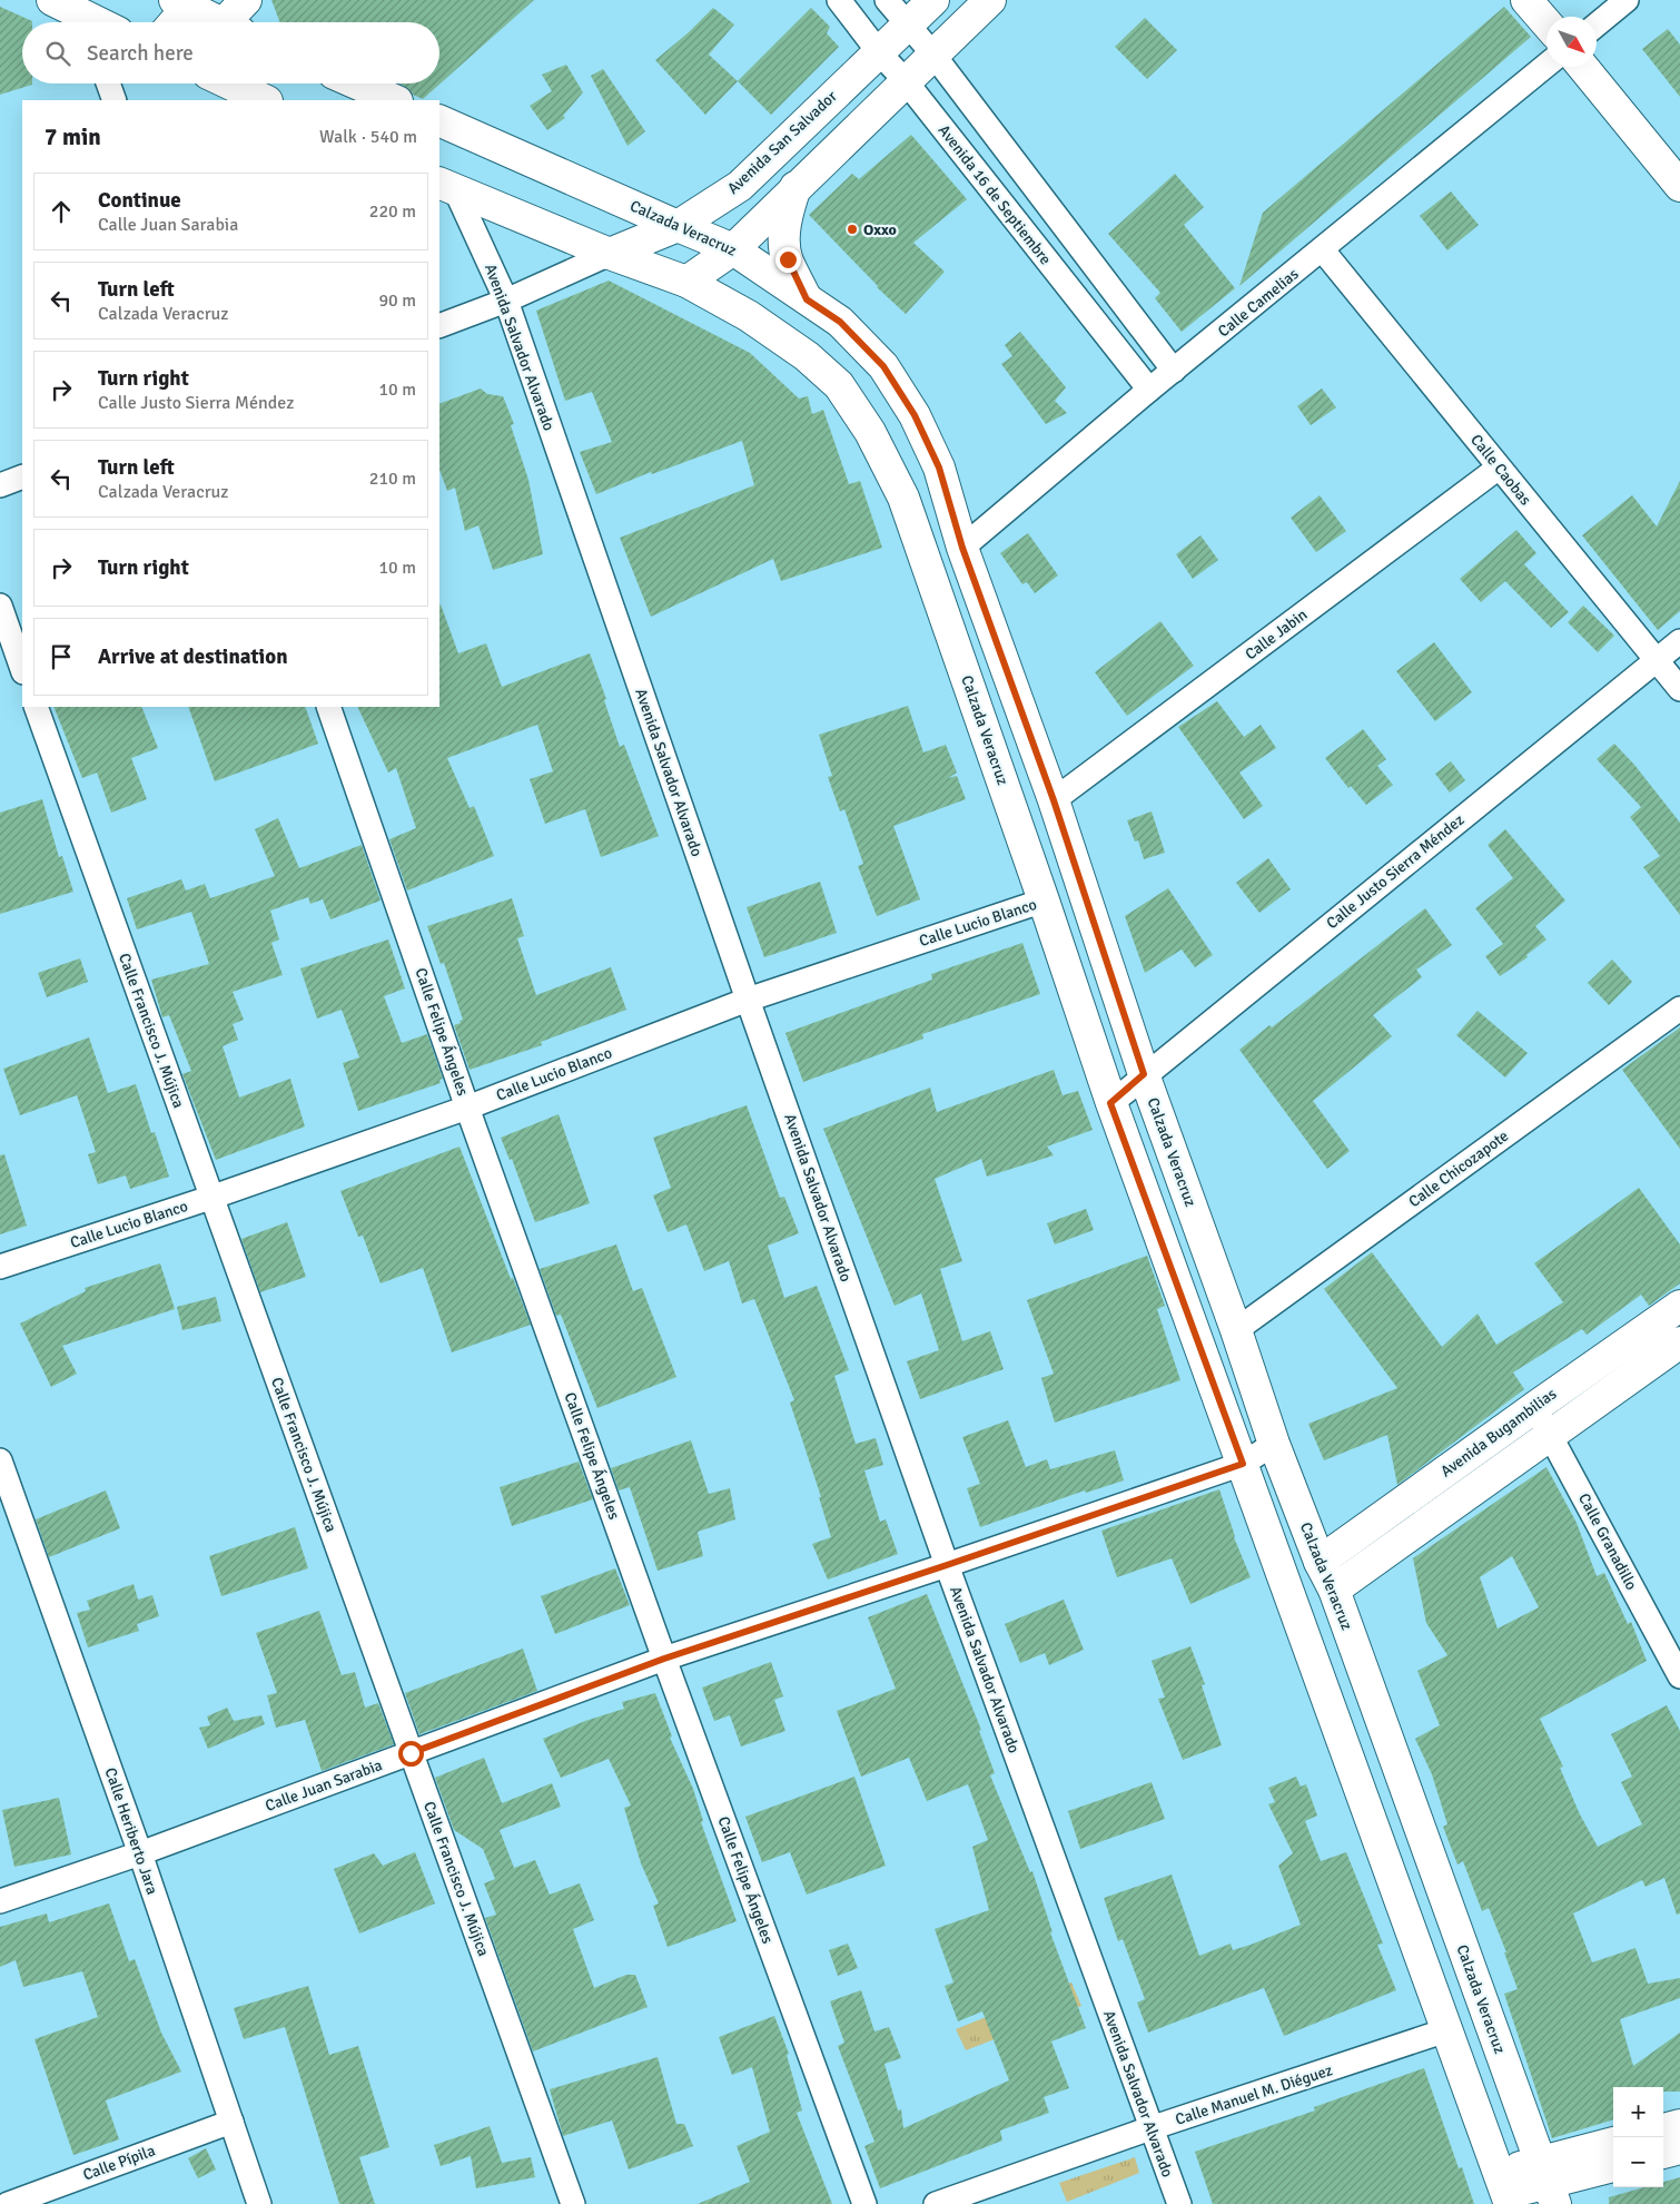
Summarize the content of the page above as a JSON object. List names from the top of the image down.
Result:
{
  "streets": {
    "main road": ["Avenida San Salvador", "Calzada Veracruz", "Avenida Bugambilias"],
    "street": [
      "Avenida 16 de Septiembre",
      "Calle Camelias",
      "Avenida Salvador Alvarado",
      "Calle Caobas",
      "Calle Jabin",
      "Calle Justo Sierra Méndez",
      "Calle Lucio Blanco",
      "Calle Francisco J. Mújica",
      "Calle Felipe Ángeles",
      "Calle Chicozapote",
      "Calle Granadillo",
      "Calle Juan Sarabia",
      "Calle Heriberto Jara",
      "Calle Manuel M. Diéguez",
      "Calle Pípila"
    ]
  },
  "crossings": [
    ["Avenida San Salvador", "Avenida 16 de Septiembre"],
    ["Avenida San Salvador", "Calzada Veracruz"],
    ["Avenida 16 de Septiembre", "Calle Camelias"],
    ["Calzada Veracruz", "Calle Camelias"],
    ["Calzada Veracruz", "Avenida Salvador Alvarado"],
    ["Calzada Veracruz", "Calle Jabin"],
    ["Calzada Veracruz", "Calle Justo Sierra Méndez"],
    ["Calzada Veracruz", "Calle Lucio Blanco"],
    ["Calzada Veracruz", "Calle Chicozapote"],
    ["Calzada Veracruz", "Avenida Bugambilias"],
    ["Calzada Veracruz", "Calle Juan Sarabia"],
    ["Calzada Veracruz", "Calle Manuel M. Diéguez"],
    ["Calle Camelias", "Calle Caobas"],
    ["Avenida Salvador Alvarado", "Calle Lucio Blanco"],
    ["Avenida Salvador Alvarado", "Calle Juan Sarabia"],
    ["Avenida Salvador Alvarado", "Calle Manuel M. Diéguez"],
    ["Calle Caobas", "Calle Jabin"],
    ["Calle Caobas", "Calle Justo Sierra Méndez"],
    ["Calle Lucio Blanco", "Calle Francisco J. Mújica"],
    ["Calle Lucio Blanco", "Calle Felipe Ángeles"],
    ["Calle Francisco J. Mújica", "Calle Juan Sarabia"],
    ["Calle Felipe Ángeles", "Calle Juan Sarabia"],
    ["Avenida Bugambilias", "Calle Granadillo"],
    ["Calle Juan Sarabia", "Calle Heriberto Jara"],
    ["Calle Heriberto Jara", "Calle Pípila"]
  ],
  "places": ["Oxxo"],
  "north": "bottom right",
  "page": {
    "search": "Search here",
    "heading": ["7 min", "Walk · 540 m"],
    "list": [
      ["Continue", "Calle Juan Sarabia", "220 m"],
      ["Turn left", "Calzada Veracruz", "90 m"],
      ["Turn right", "Calle Justo Sierra Méndez", "10 m"],
      ["Turn left", "Calzada Veracruz", "210 m"],
      ["Turn right", "10 m"],
      "Arrive at destination"
    ],
    "map_buttons": ["+", "−"]
  }
}
